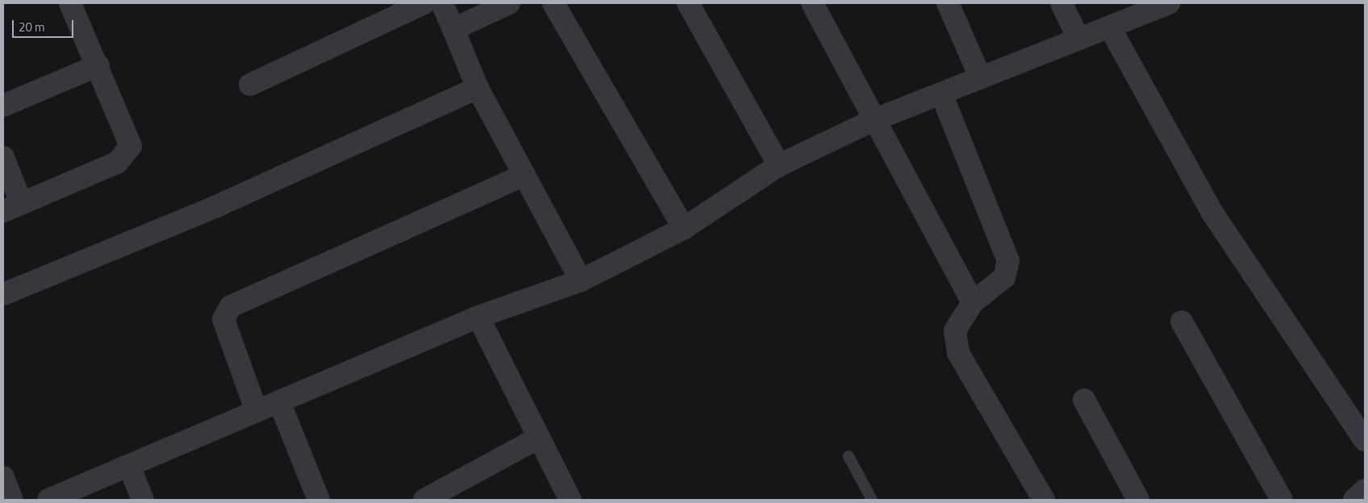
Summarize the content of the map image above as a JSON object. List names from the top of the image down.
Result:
{
  "scale_bar": "20 m"
}
